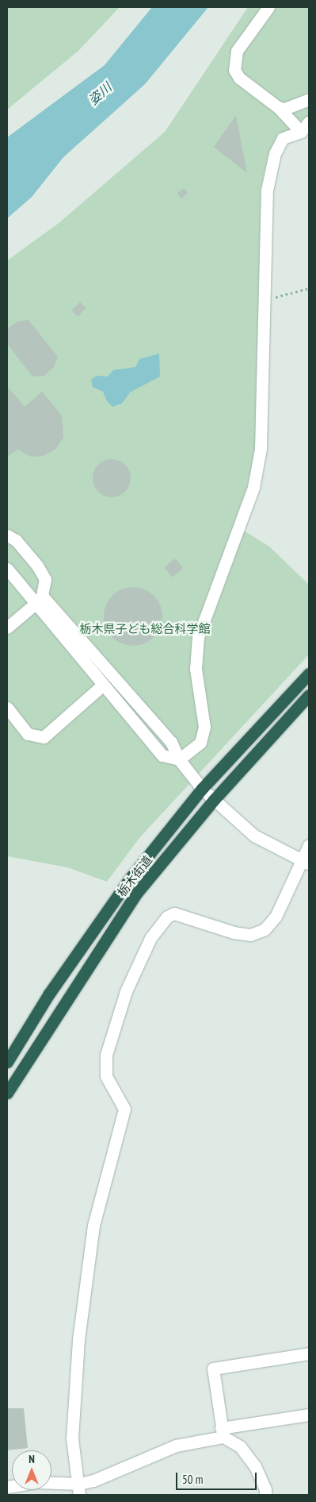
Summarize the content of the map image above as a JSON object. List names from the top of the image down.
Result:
{
  "streets": {
    "highway": ["栃木街道"]
  },
  "water": ["姿川"],
  "parks": ["栃木県子ども総合科学館"],
  "scale_bar": "50 m",
  "north": "top"
}
